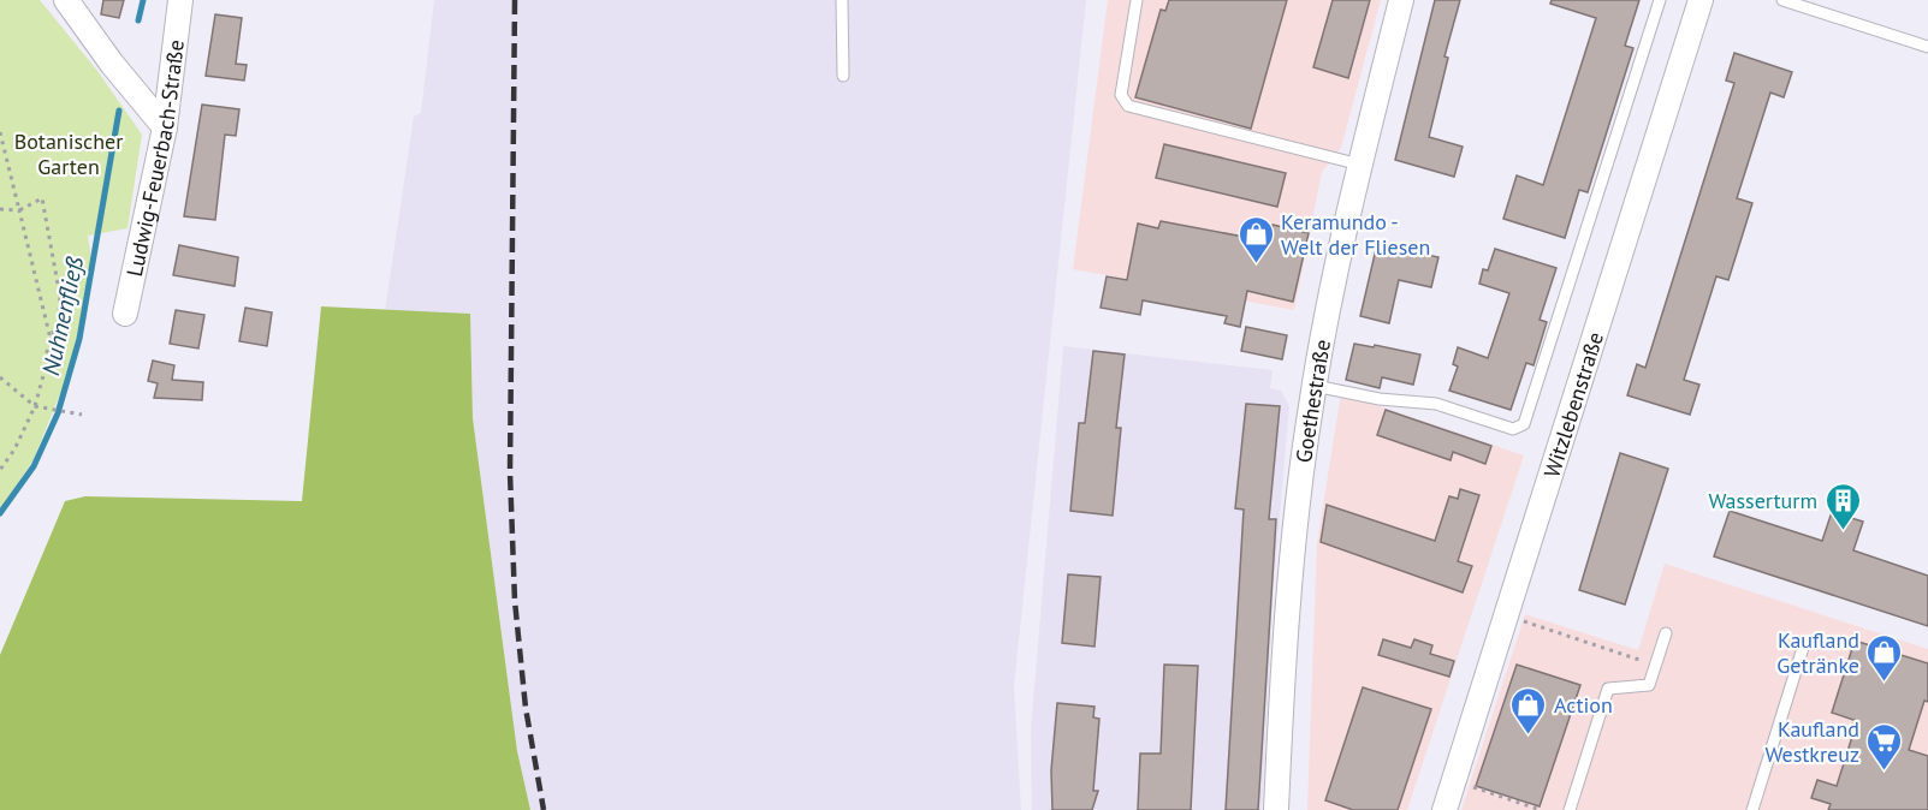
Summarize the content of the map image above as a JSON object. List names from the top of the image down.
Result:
{
  "streets": {
    "street": ["Ludwig-Feuerbach-Straße", "Goethestraße", "Witzlebenstraße"]
  },
  "water": ["Nuhnenfließ"],
  "parks": ["Botanischer Garten"],
  "places": {
    "shop": ["Keramundo - Welt der Fliesen", "Kaufland Getränke", "Action"],
    "building": ["Wasserturm"],
    "supermarket": ["Kaufland Westkreuz"]
  }
}
